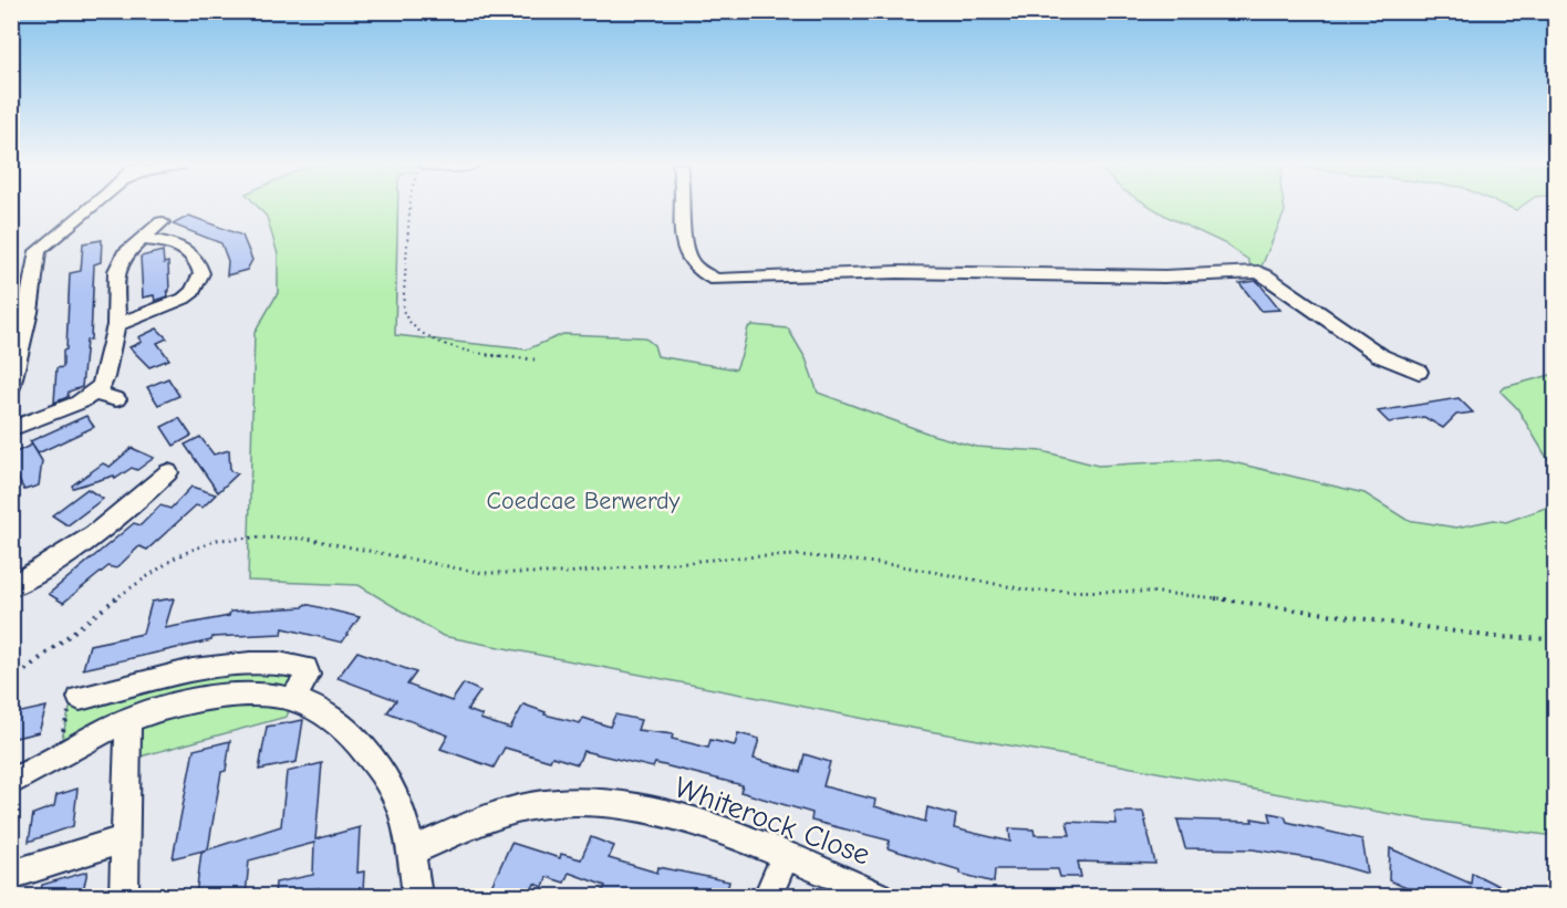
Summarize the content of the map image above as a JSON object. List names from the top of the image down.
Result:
{
  "streets": {
    "street": ["Whiterock Close"]
  },
  "parks": ["Coedcae Berwerdy"]
}
